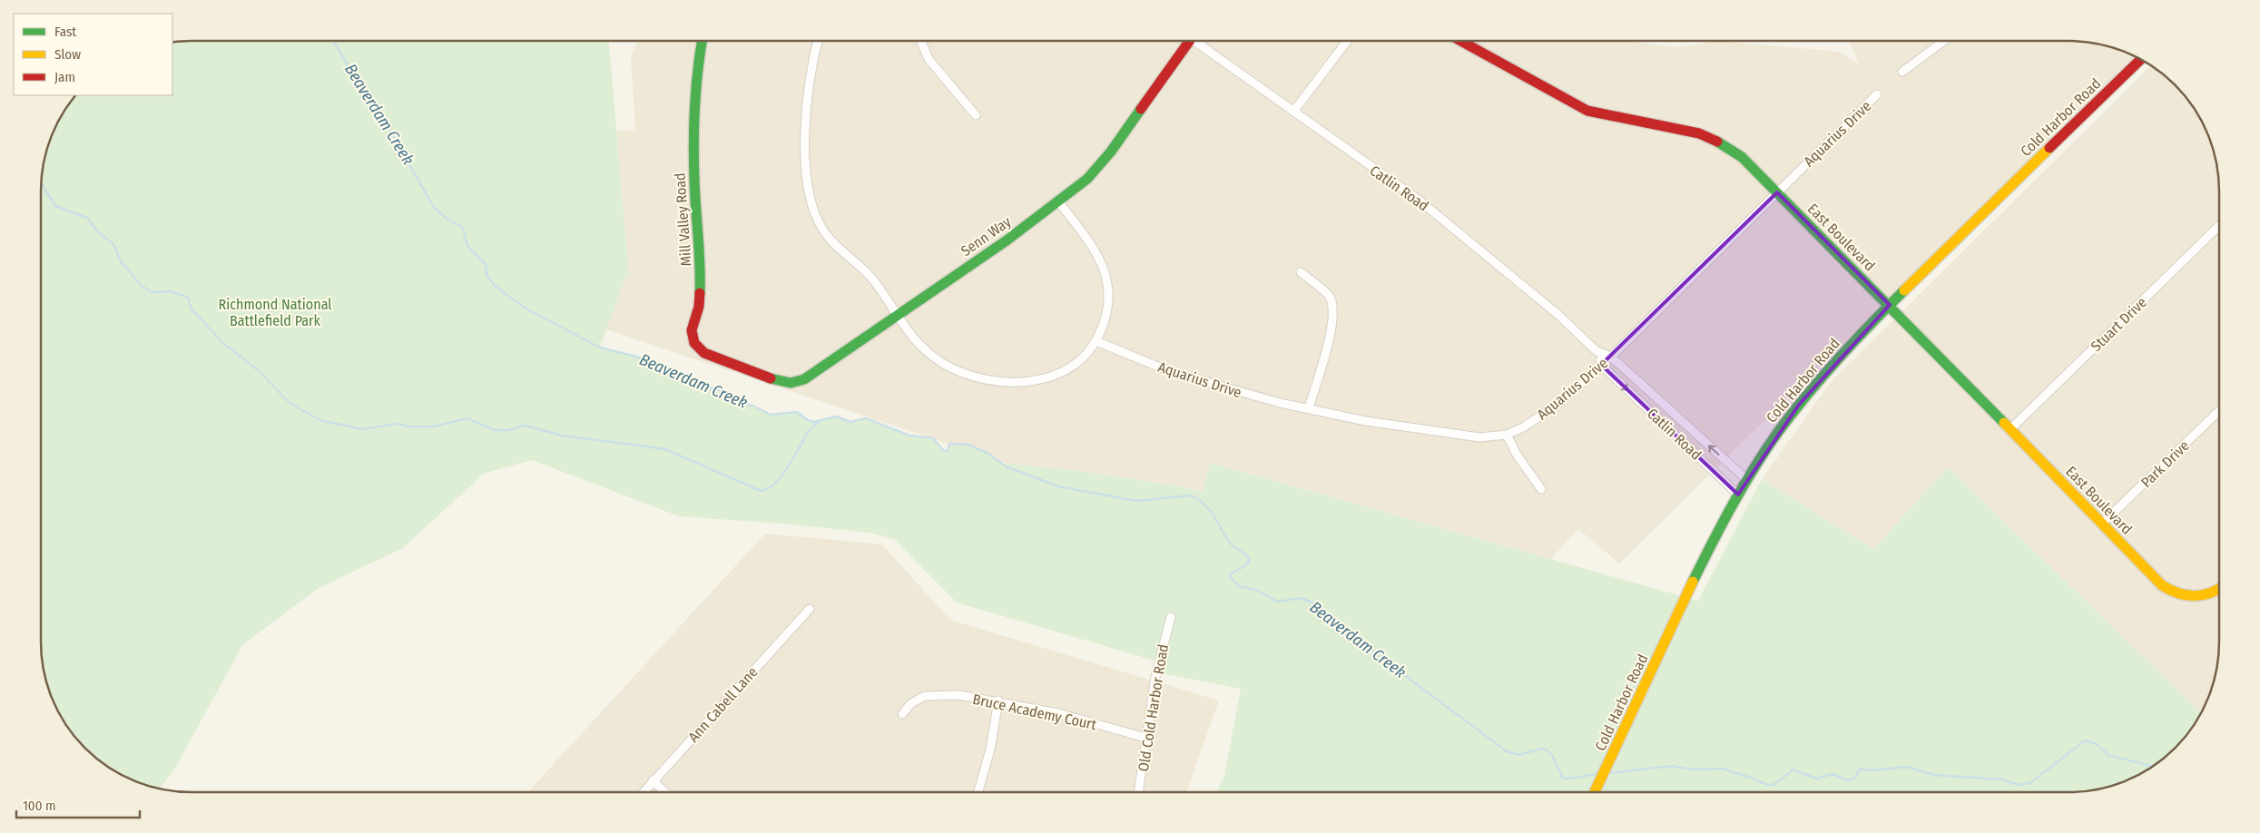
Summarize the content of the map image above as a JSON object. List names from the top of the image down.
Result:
{
  "streets": {
    "street": [
      "Cold Harbor Road",
      "Aquarius Drive",
      "Catlin Road",
      "Mill Valley Road",
      "Senn Way",
      "East Boulevard",
      "Stuart Drive",
      "Park Drive",
      "Ann Cabell Lane",
      "Old Cold Harbor Road",
      "Bruce Academy Court"
    ]
  },
  "crossings": [
    ["Cold Harbor Road", "Catlin Road"],
    ["Cold Harbor Road", "East Boulevard"],
    ["Aquarius Drive", "Catlin Road"],
    ["Aquarius Drive", "East Boulevard"],
    ["Mill Valley Road", "Senn Way"],
    ["East Boulevard", "Stuart Drive"],
    ["East Boulevard", "Park Drive"],
    ["Old Cold Harbor Road", "Bruce Academy Court"]
  ],
  "water": ["Beaverdam Creek"],
  "parks": ["Richmond National Battlefield Park"],
  "legend": ["Fast", "Slow", "Jam"],
  "scale_bar": "100 m"
}
